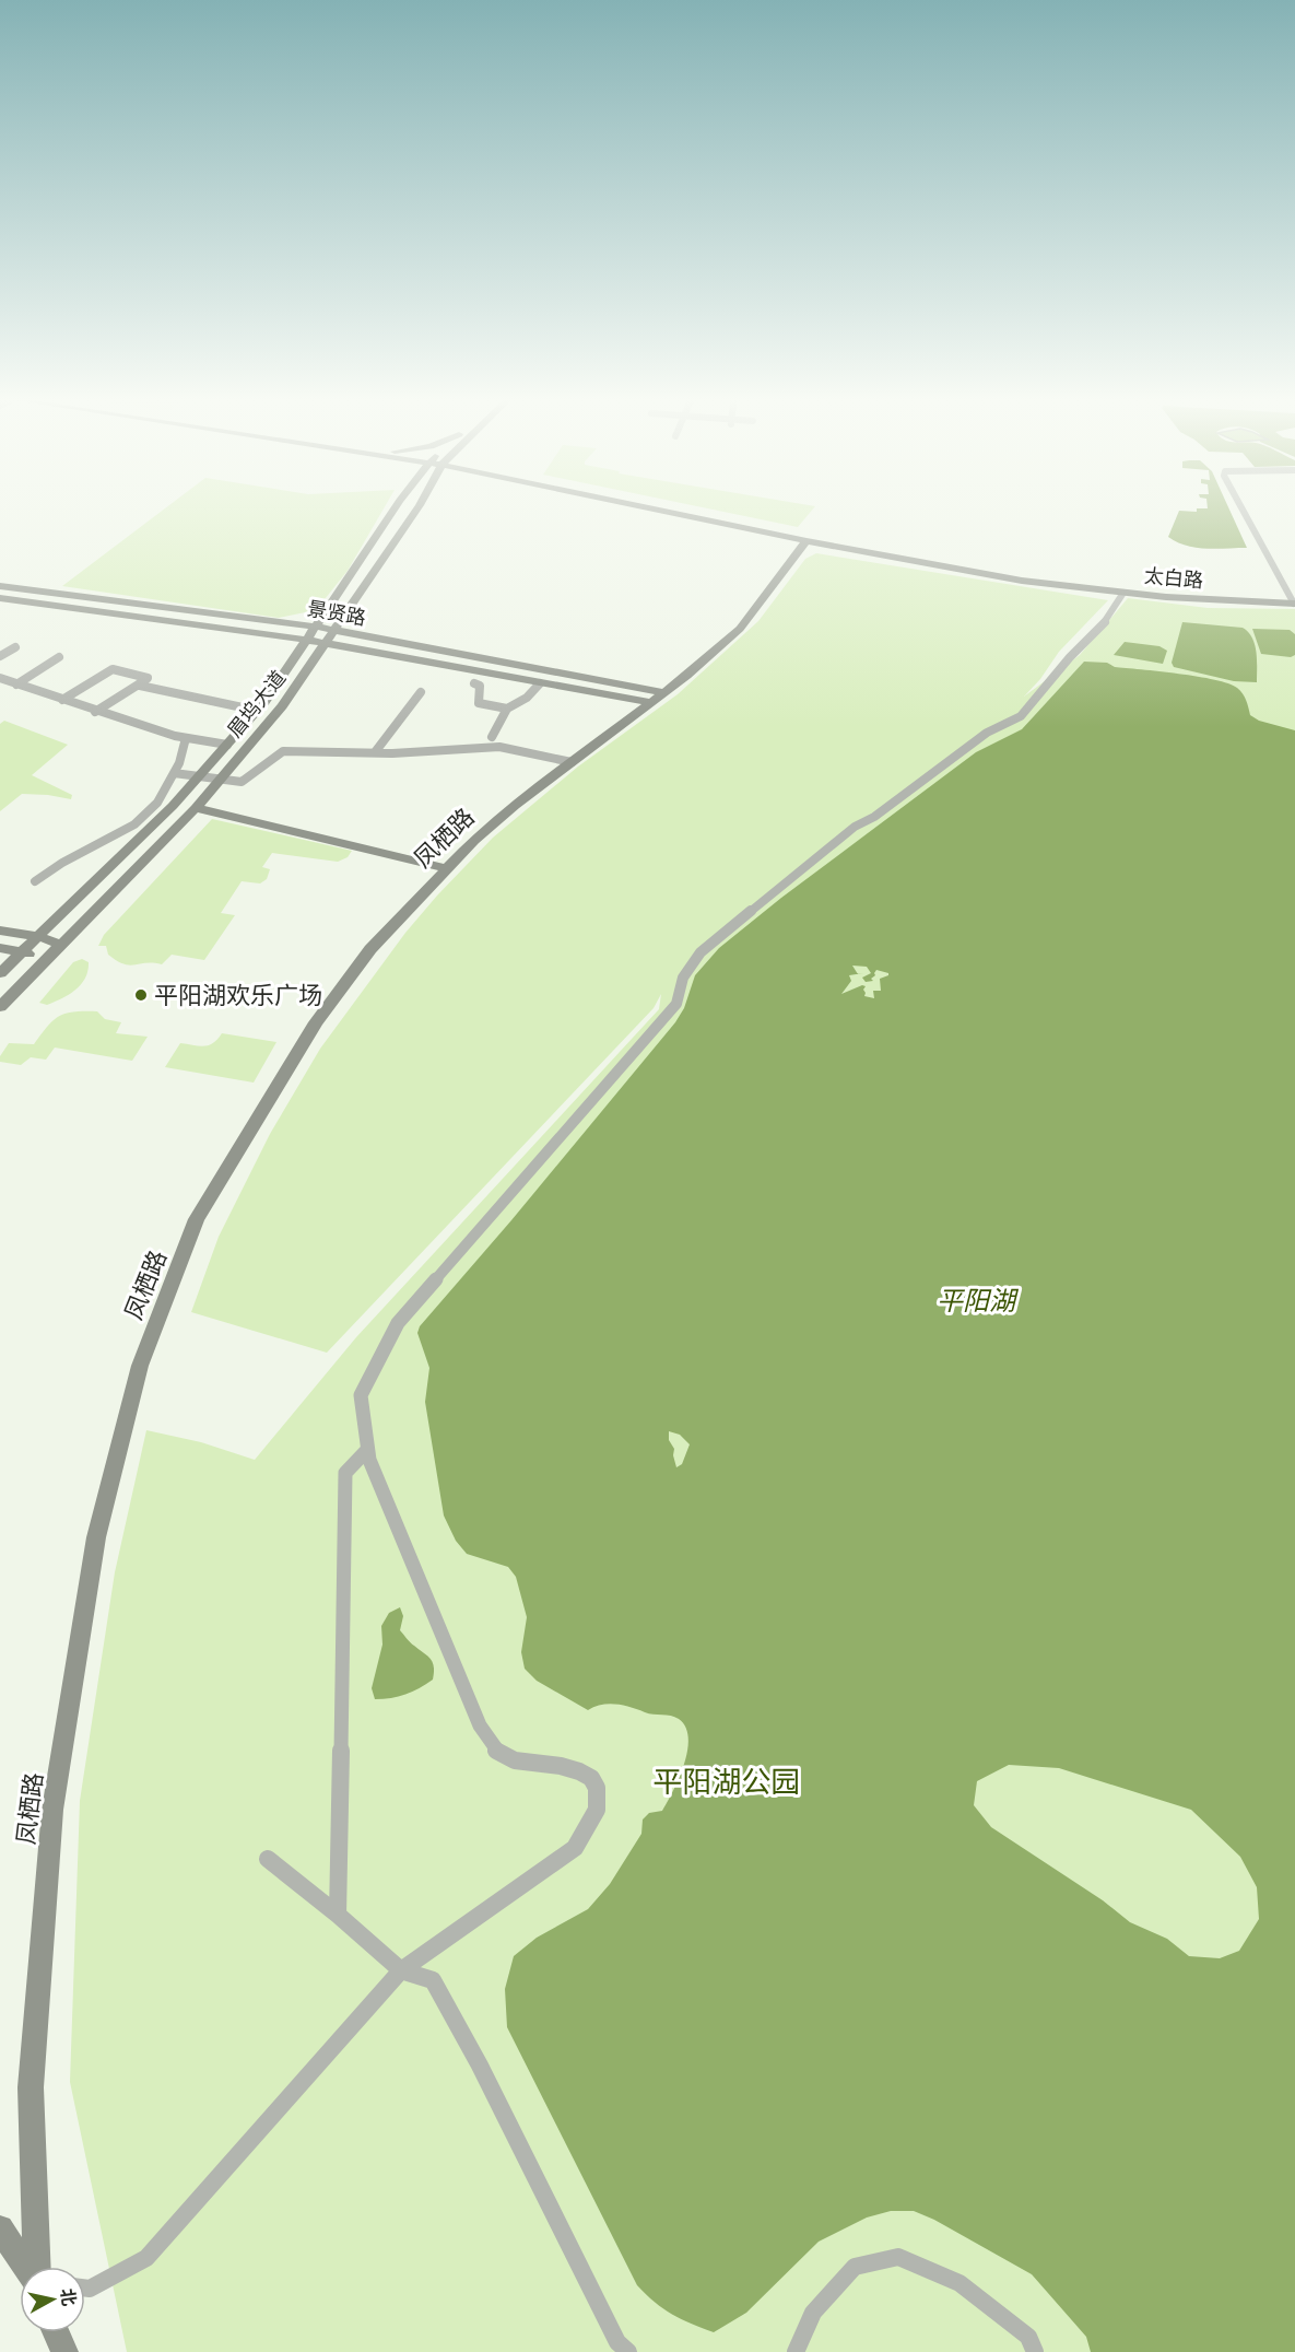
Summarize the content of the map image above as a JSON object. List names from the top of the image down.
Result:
{
  "streets": {
    "main road": [
      "太白路",
      "景贤路",
      "眉坞大道",
      "凤栖路"
    ]
  },
  "crossings": [
    ["太白路", "凤栖路"],
    ["景贤路", "眉坞大道"],
    ["景贤路", "凤栖路"]
  ],
  "water": ["平阳湖"],
  "parks": ["平阳湖公园"],
  "places": ["平阳湖欢乐广场"],
  "north": "right"
}
